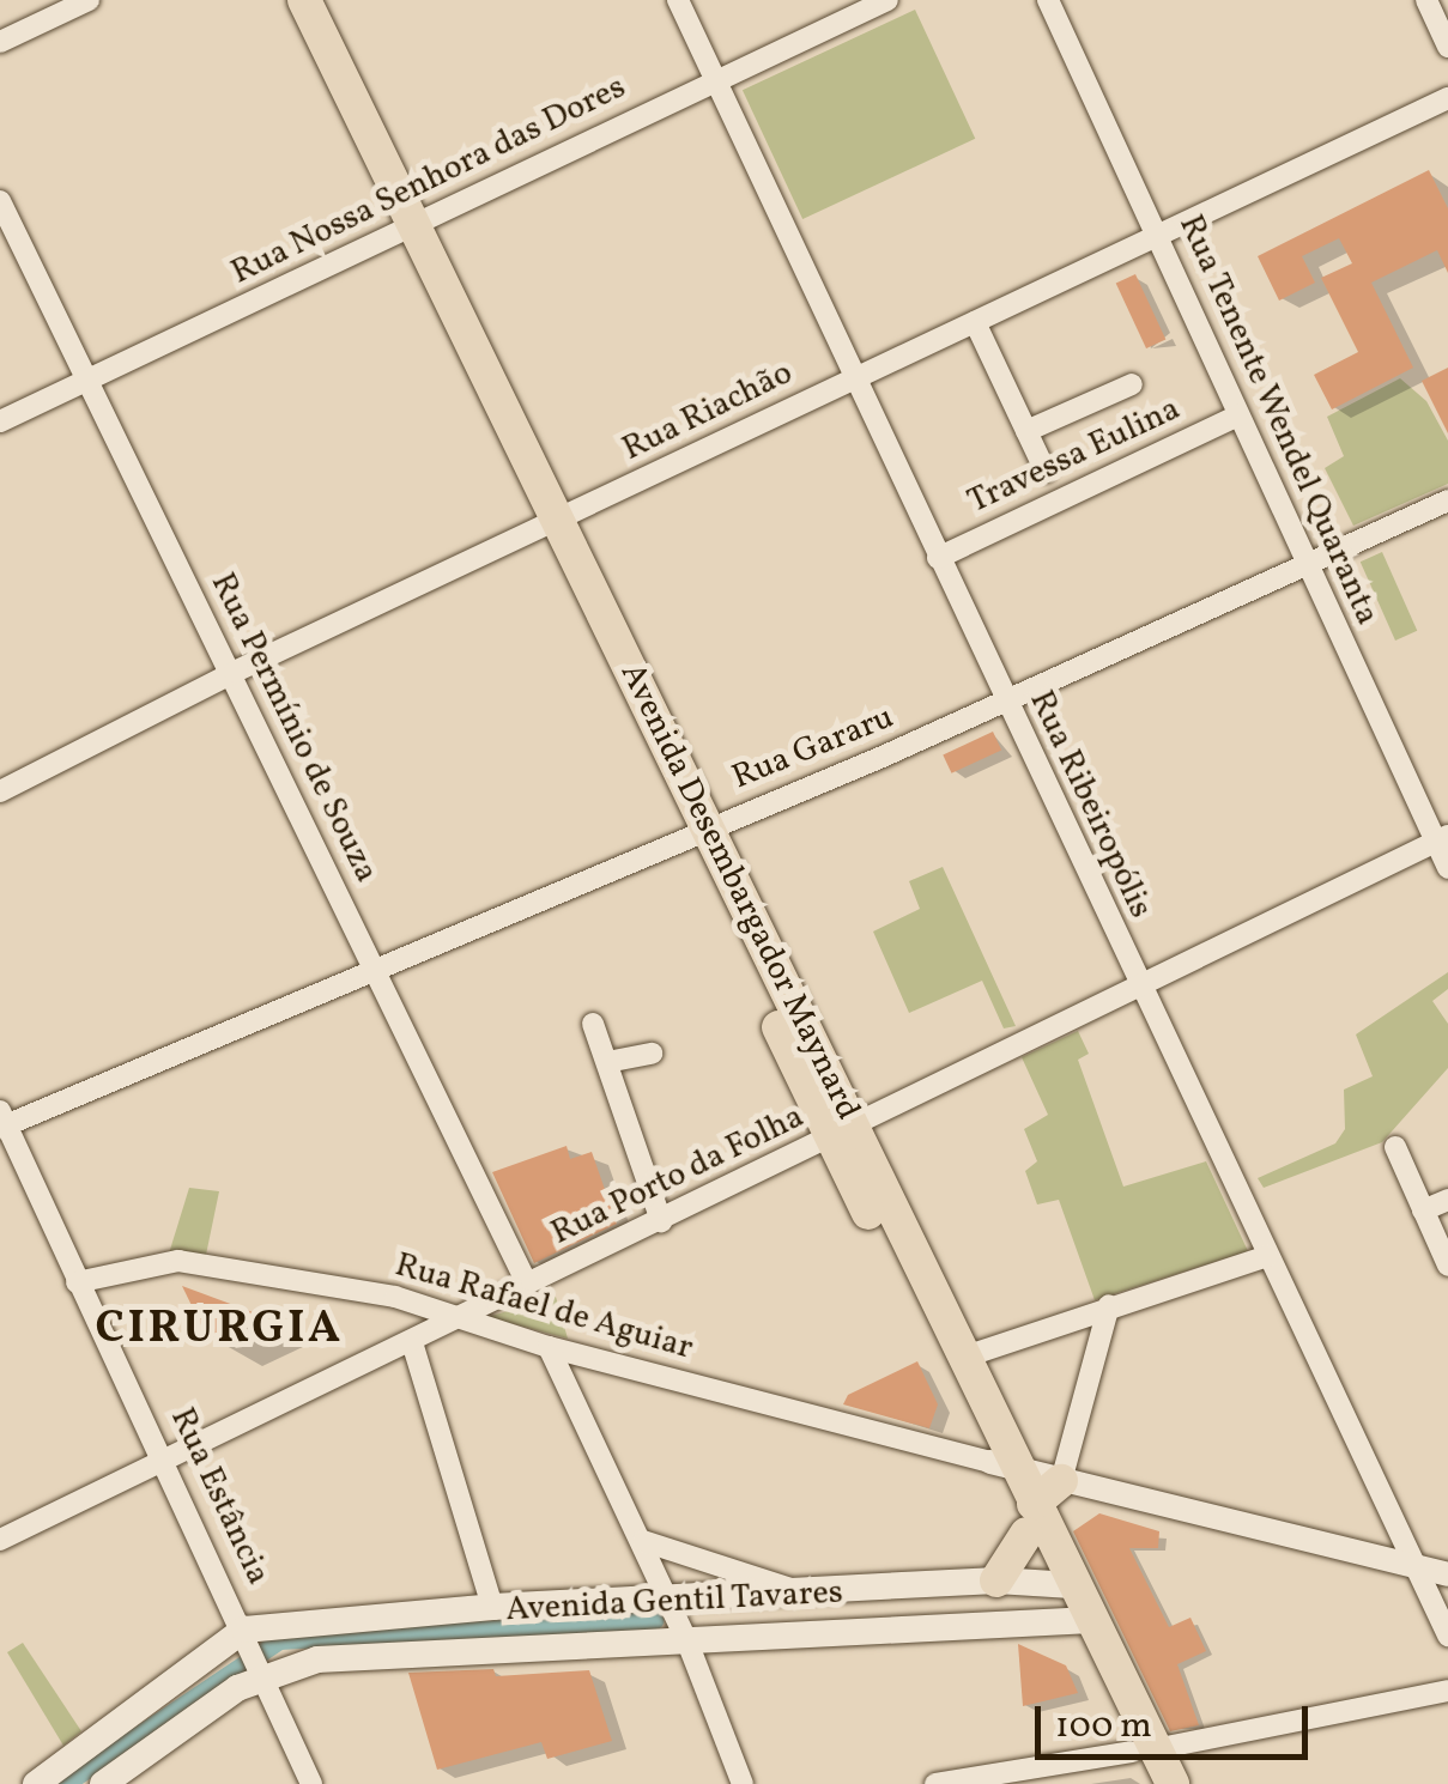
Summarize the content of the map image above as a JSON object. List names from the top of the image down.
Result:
{
  "streets": {
    "main road": ["Avenida Desembargador Maynard", "Avenida Gentil Tavares"],
    "street": [
      "Rua Nossa Senhora das Dores",
      "Rua Riachão",
      "Rua Tenente Wendel Quaranta",
      "Travessa Eulina",
      "Rua Permínio de Souza",
      "Rua Gararu",
      "Rua Ribeiropólis",
      "Rua Porto da Folha",
      "Rua Rafael de Aguiar",
      "Rua Estância"
    ]
  },
  "crossings": [
    ["Rua Nossa Senhora das Dores", "Rua Permínio de Souza"],
    ["Rua Nossa Senhora das Dores", "Rua Ribeiropólis"],
    ["Rua Nossa Senhora das Dores", "Avenida Desembargador Maynard"],
    ["Rua Riachão", "Rua Tenente Wendel Quaranta"],
    ["Rua Riachão", "Rua Permínio de Souza"],
    ["Rua Riachão", "Rua Ribeiropólis"],
    ["Rua Riachão", "Avenida Desembargador Maynard"],
    ["Rua Tenente Wendel Quaranta", "Travessa Eulina"],
    ["Rua Tenente Wendel Quaranta", "Rua Gararu"],
    ["Rua Tenente Wendel Quaranta", "Rua Porto da Folha"],
    ["Travessa Eulina", "Rua Ribeiropólis"],
    ["Rua Permínio de Souza", "Rua Gararu"],
    ["Rua Permínio de Souza", "Rua Porto da Folha"],
    ["Rua Gararu", "Rua Ribeiropólis"],
    ["Rua Gararu", "Avenida Desembargador Maynard"],
    ["Rua Gararu", "Rua Estância"],
    ["Rua Ribeiropólis", "Rua Porto da Folha"],
    ["Avenida Desembargador Maynard", "Rua Porto da Folha"],
    ["Avenida Desembargador Maynard", "Rua Rafael de Aguiar"],
    ["Avenida Desembargador Maynard", "Avenida Gentil Tavares"],
    ["Rua Porto da Folha", "Rua Rafael de Aguiar"],
    ["Rua Porto da Folha", "Rua Estância"],
    ["Rua Rafael de Aguiar", "Rua Estância"],
    ["Rua Estância", "Avenida Gentil Tavares"]
  ],
  "districts": ["CIRURGIA"],
  "scale_bar": "100 m"
}
